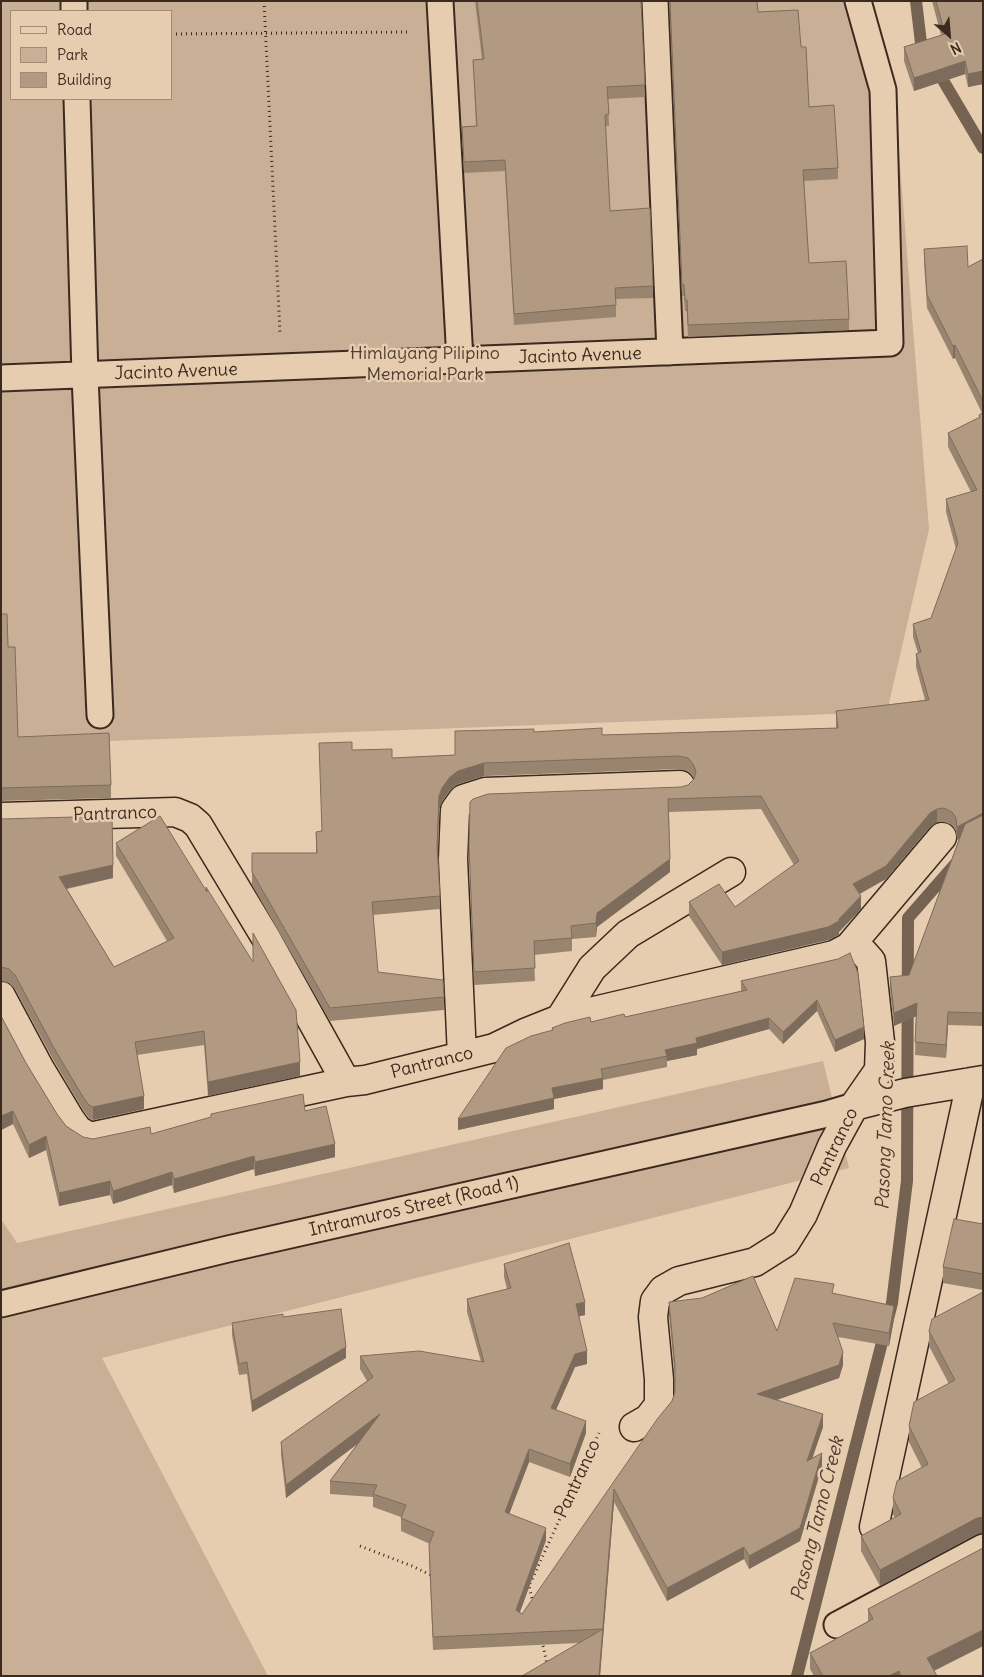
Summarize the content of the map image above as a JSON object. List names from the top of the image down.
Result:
{
  "streets": {
    "street": ["Pantranco"],
    "lane": ["Jacinto Avenue", "Intramuros Street (Road 1)"]
  },
  "crossings": [
    ["Pantranco", "Intramuros Street (Road 1)"]
  ],
  "water": ["Pasong Tamo Creek"],
  "parks": ["Himlayang Pilipino Memorial Park"],
  "legend": ["Road", "Park", "Building"],
  "north": "bottom right"
}
